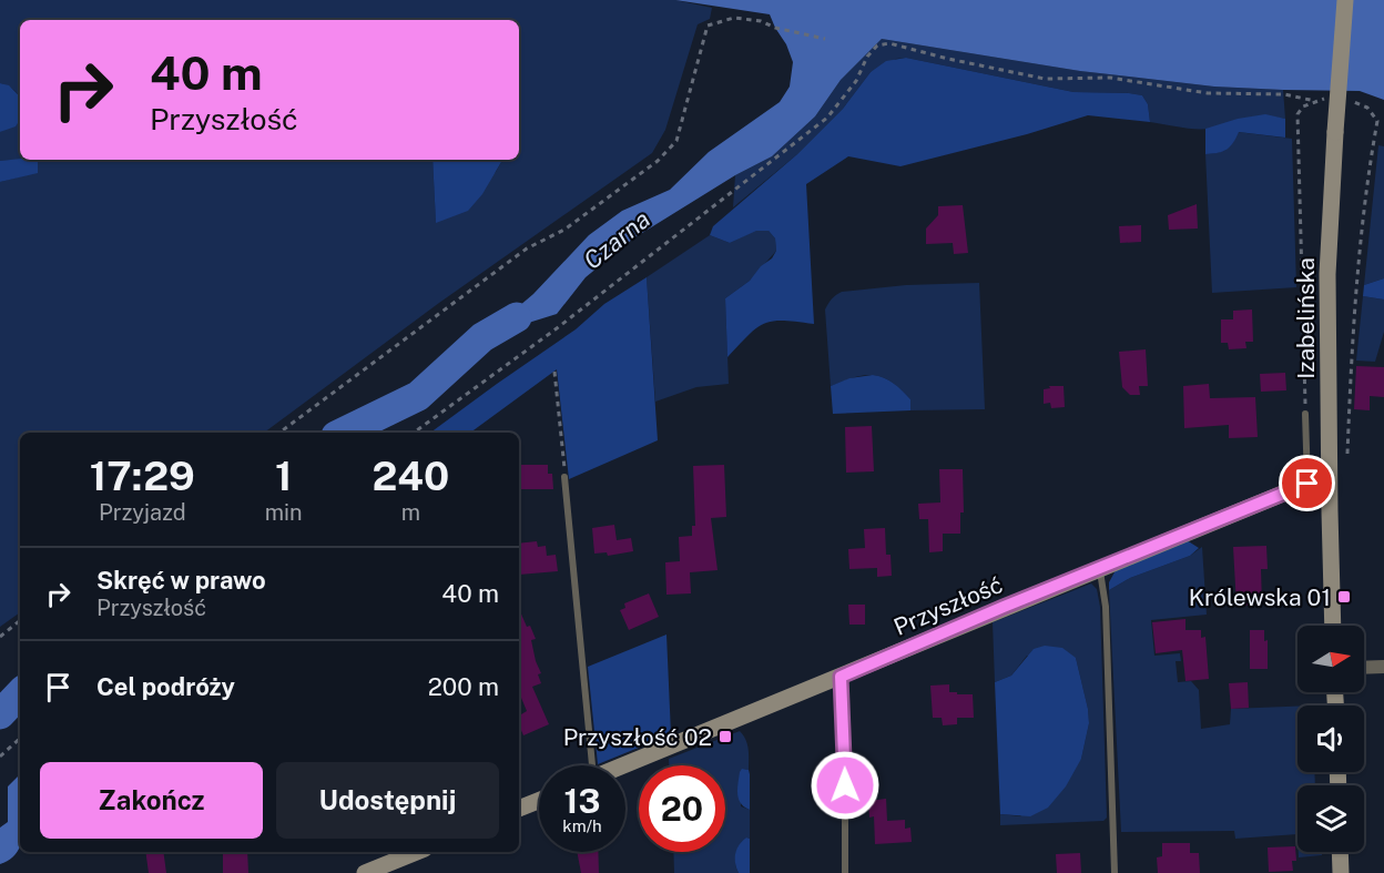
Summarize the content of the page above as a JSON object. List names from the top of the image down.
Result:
{
  "streets": {
    "street": ["Izabelińska", "Przyszłość"]
  },
  "crossings": [
    ["Izabelińska", "Przyszłość"]
  ],
  "water": ["Czarna"],
  "places": {
    "transit": ["Królewska 01", "Przyszłość 02"]
  },
  "north": "right",
  "page": {
    "turn": ["40 m", "Przyszłość"],
    "eta": [
      "17:29",
      "Przyjazd",
      "1",
      "min",
      "240",
      "m"
    ],
    "list": [
      {
        "name": "Skręć w prawo",
        "note": "Przyszłość",
        "value": "40 m"
      },
      {
        "name": "Cel podróży",
        "value": "200 m"
      }
    ],
    "buttons": ["Zakończ", "Udostępnij"],
    "speed": "13 km/h",
    "limit": "20"
  }
}
